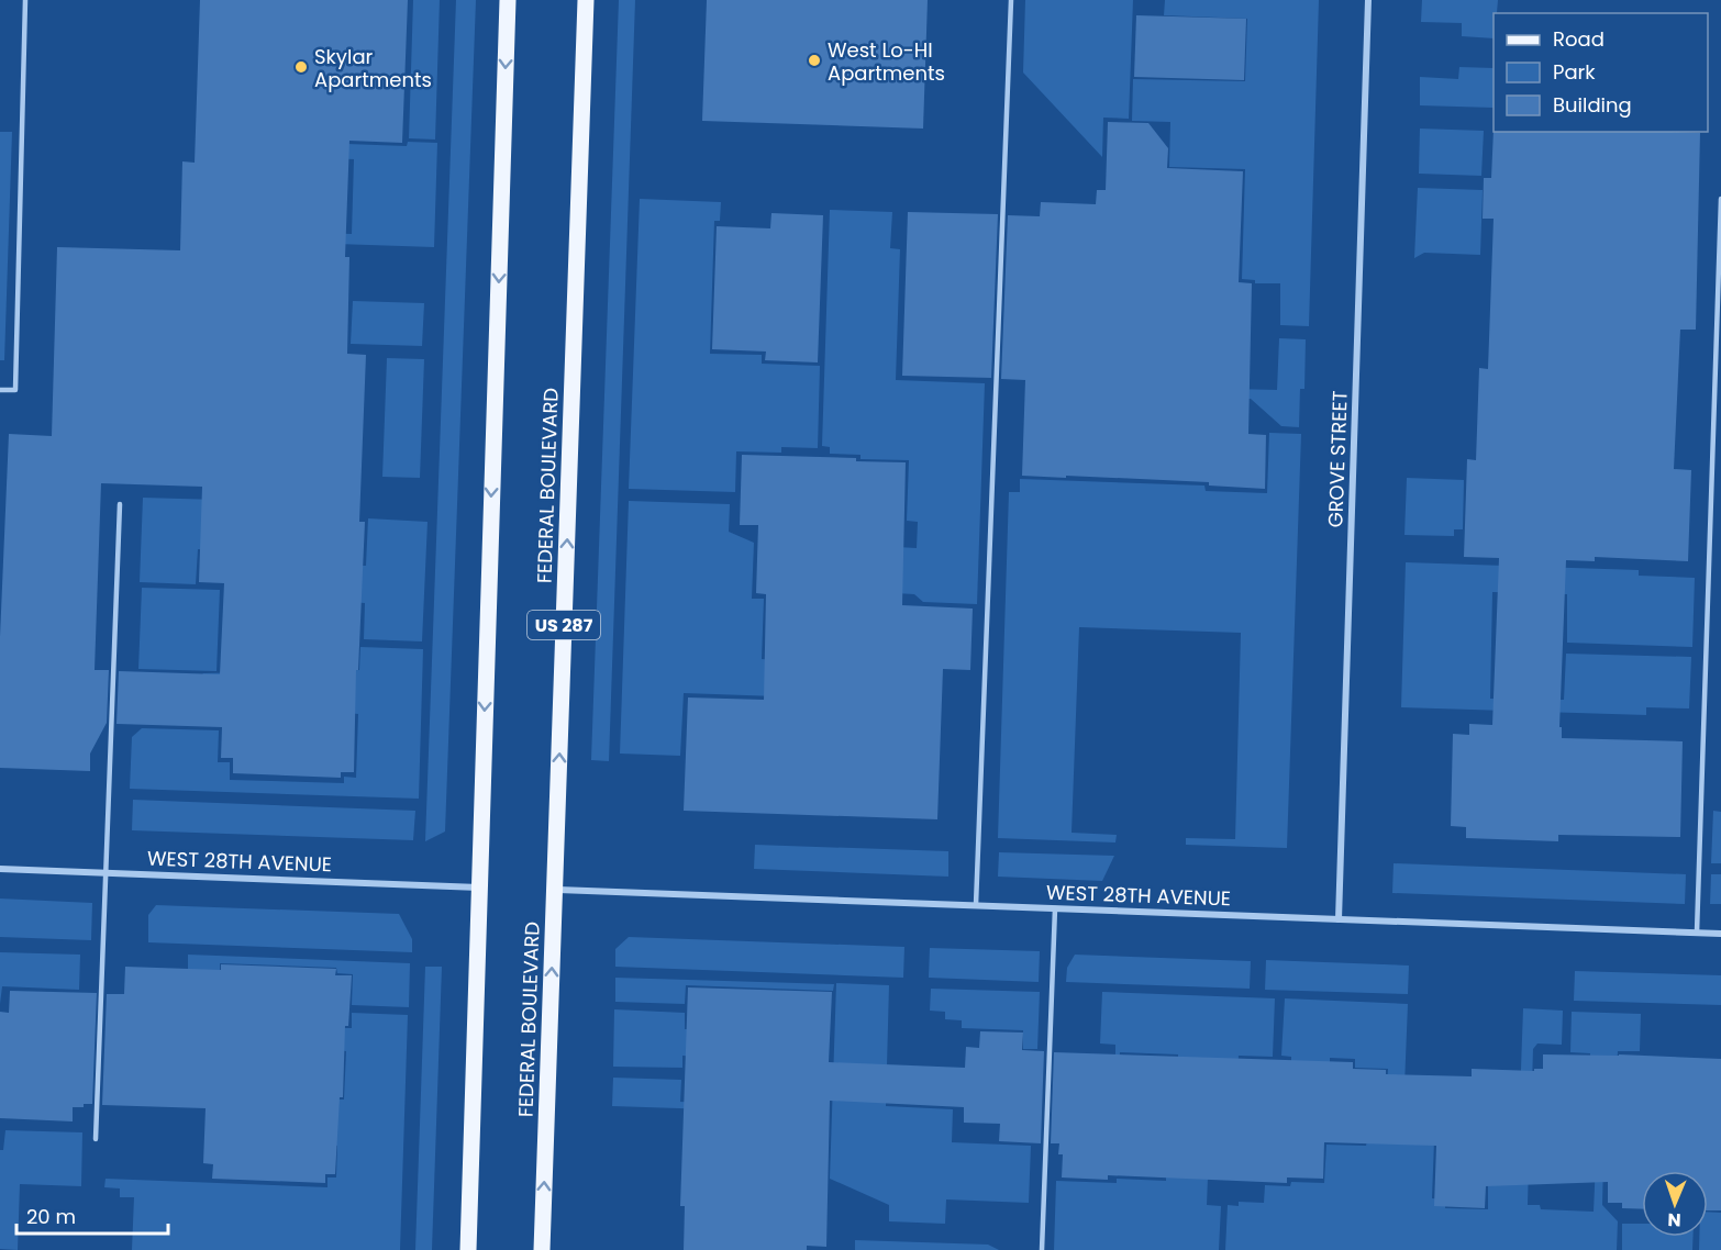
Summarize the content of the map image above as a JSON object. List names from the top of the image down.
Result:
{
  "streets": {
    "main road": ["FEDERAL BOULEVARD", "US 287"],
    "street": ["GROVE STREET", "WEST 28TH AVENUE"]
  },
  "crossings": [
    ["GROVE STREET", "WEST 28TH AVENUE"],
    ["FEDERAL BOULEVARD", "WEST 28TH AVENUE"]
  ],
  "places": ["West Lo-HI Apartments", "Skylar Apartments"],
  "legend": ["Road", "Park", "Building"],
  "scale_bar": "20 m",
  "north": "bottom"
}
